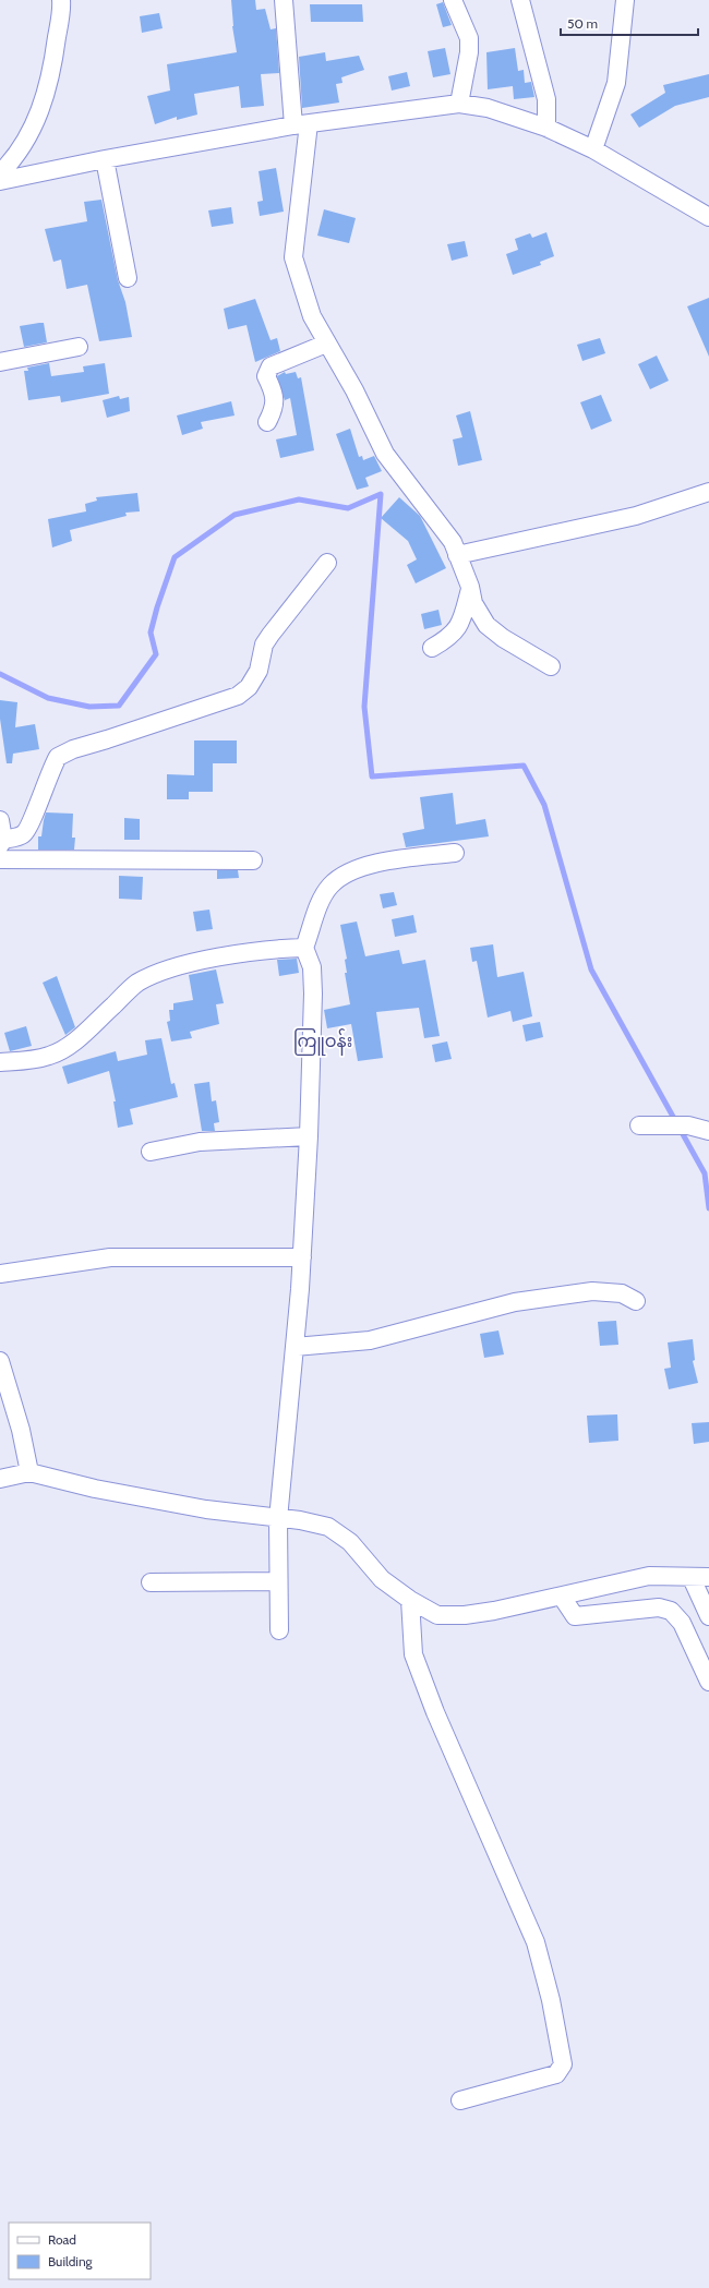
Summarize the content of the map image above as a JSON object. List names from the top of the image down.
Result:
{
  "districts": ["ကြူဝန်း"],
  "legend": ["Road", "Building"],
  "scale_bar": "50 m"
}
